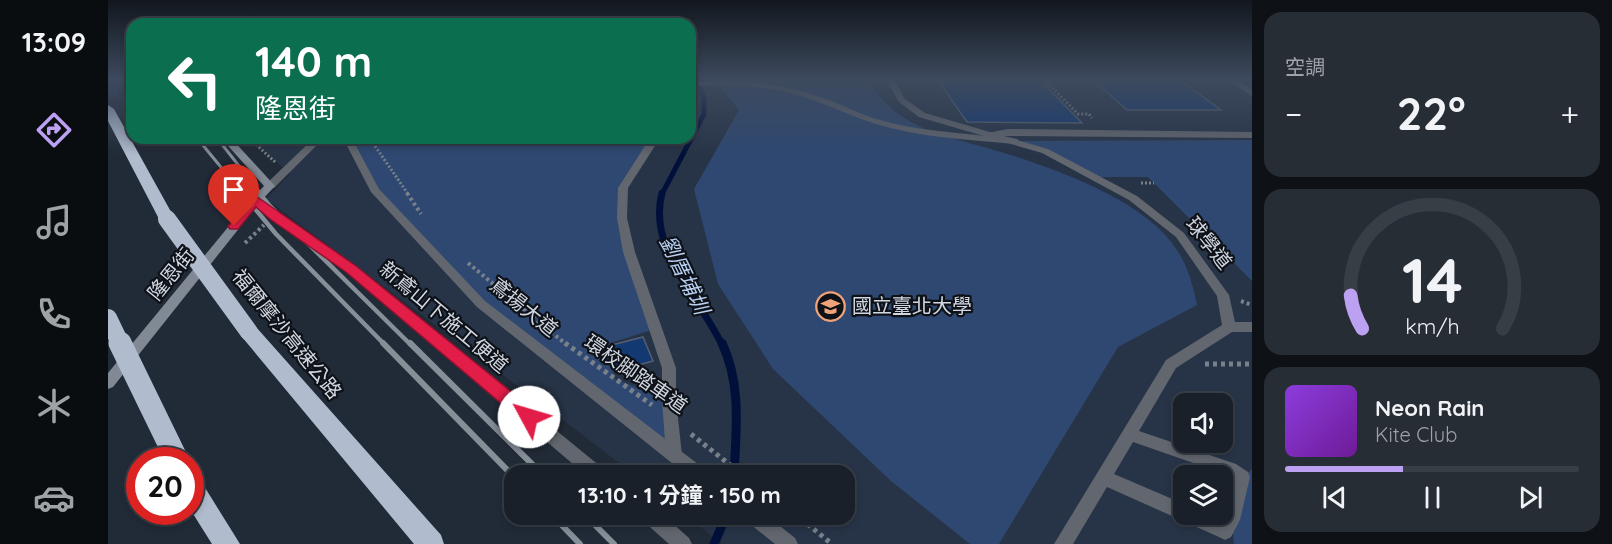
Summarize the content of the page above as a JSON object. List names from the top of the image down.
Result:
{
  "streets": {
    "highway": ["福爾摩沙高速公路"],
    "street": [
      "球學道",
      "隆恩街",
      "鳶揚大道",
      "新鳶山下施工便道"
    ],
    "path": ["環校脚踏車道"]
  },
  "crossings": [
    ["隆恩街", "新鳶山下施工便道"]
  ],
  "water": ["劉厝埔圳"],
  "places": {
    "school or university": ["國立臺北大學"]
  },
  "page": {
    "tabs": "13:09",
    "tile": "空調",
    "turn": ["140 m", "隆恩街"],
    "heat": ["−", "22°", "+"],
    "song": ["Neon Rain", "Kite Club"],
    "limit": "20",
    "trip": "13:10 · 1 分鐘 · 150 m",
    "gauge": ["14", "km/h"]
  }
}
